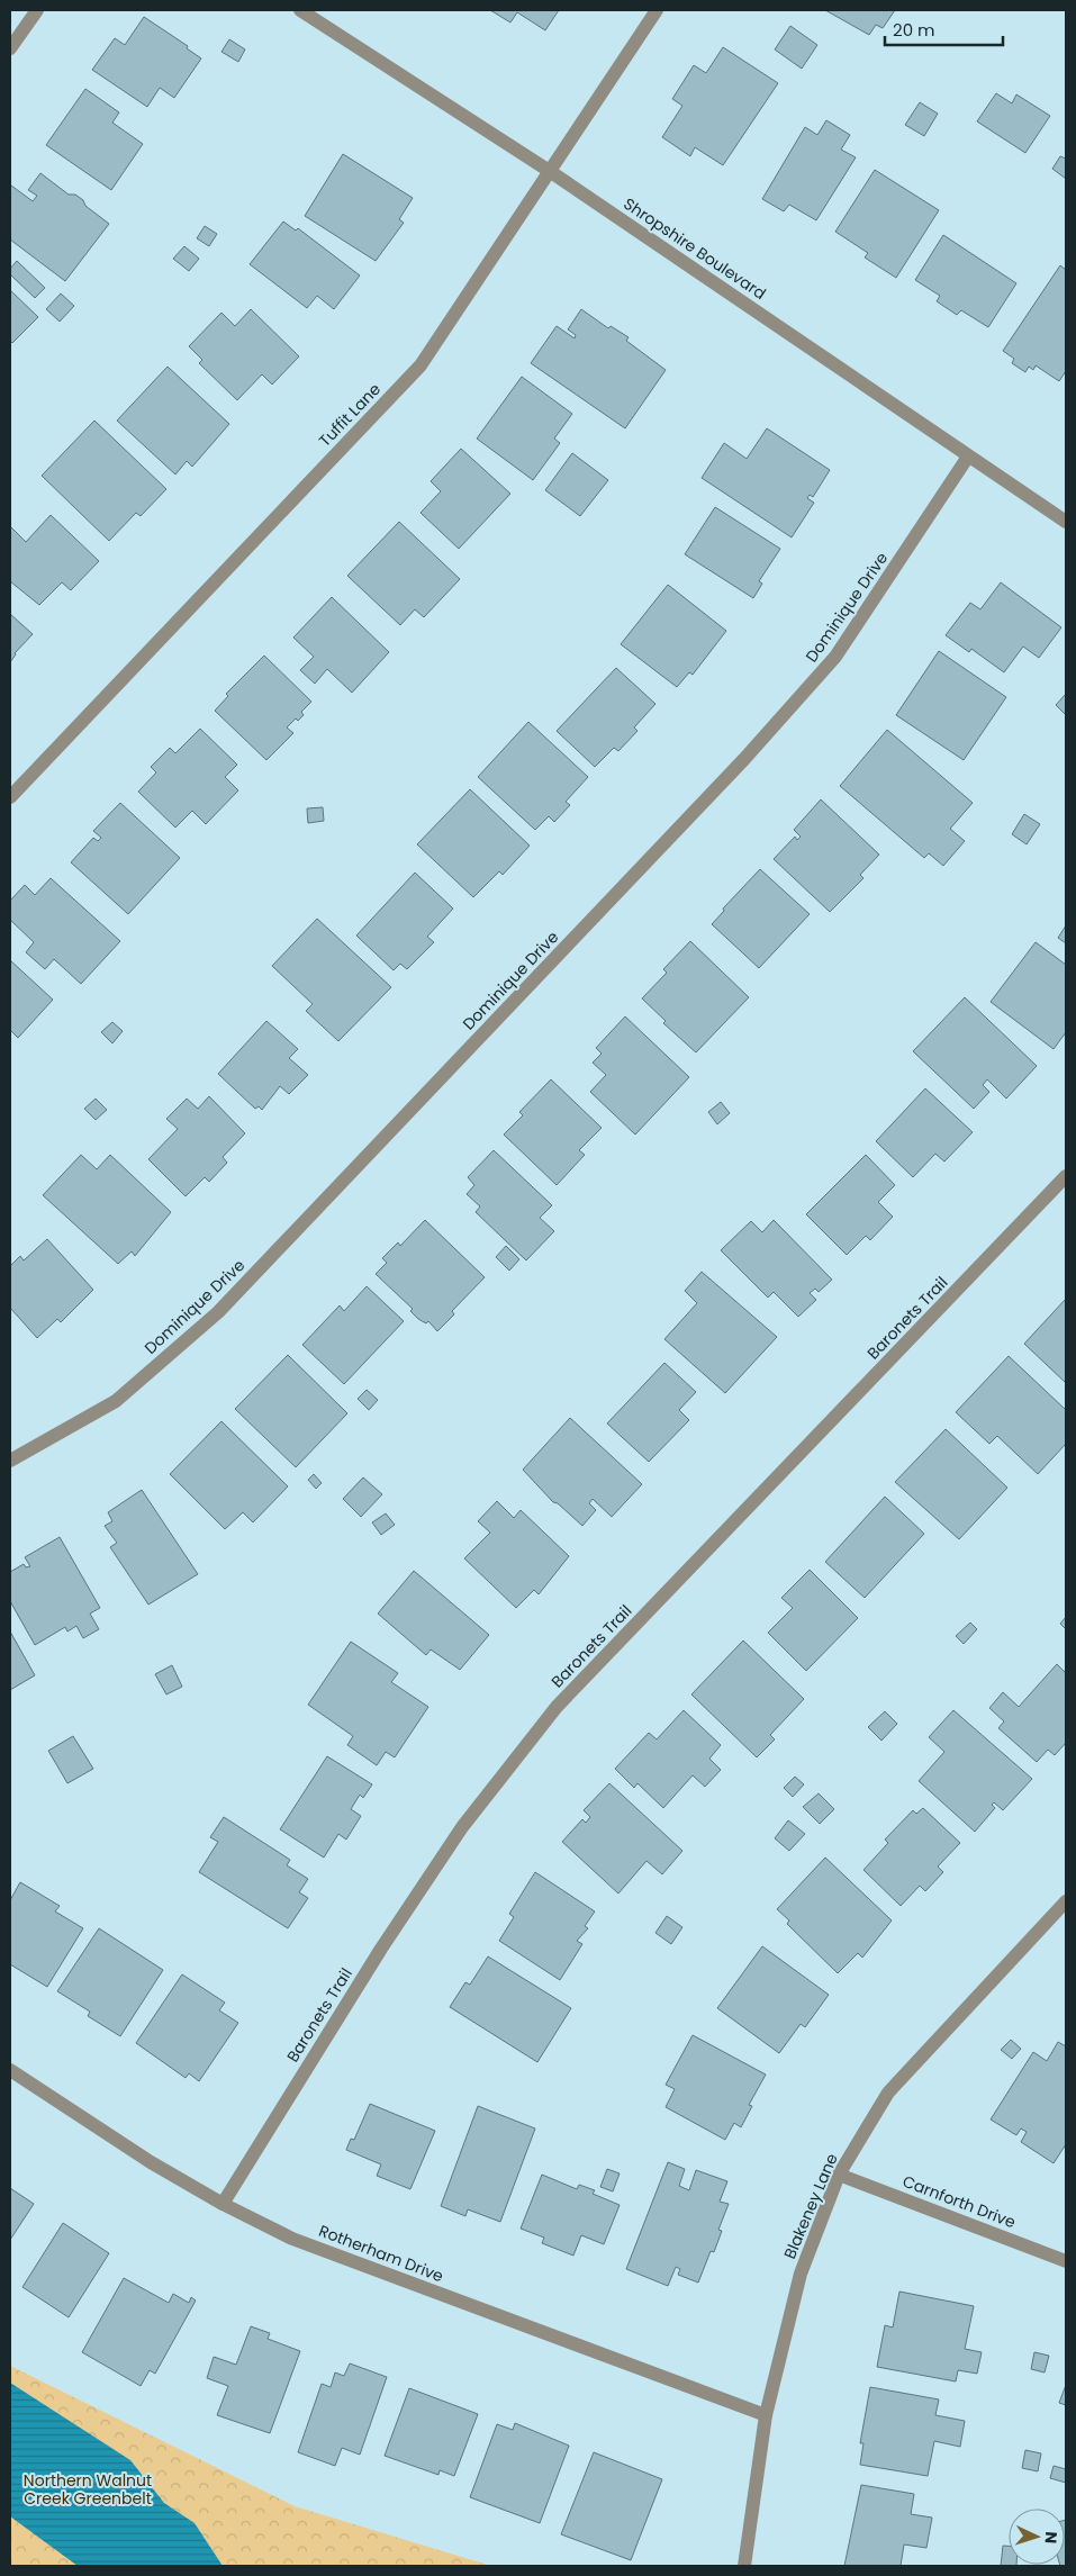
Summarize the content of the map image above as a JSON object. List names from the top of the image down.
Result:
{
  "streets": {
    "street": [
      "Shropshire Boulevard",
      "Tuffit Lane",
      "Dominique Drive",
      "Baronets Trail",
      "Carnforth Drive",
      "Blakeney Lane",
      "Rotherham Drive"
    ]
  },
  "crossings": [
    ["Shropshire Boulevard", "Tuffit Lane"],
    ["Shropshire Boulevard", "Dominique Drive"],
    ["Baronets Trail", "Rotherham Drive"],
    ["Carnforth Drive", "Blakeney Lane"],
    ["Blakeney Lane", "Rotherham Drive"]
  ],
  "parks": ["Northern Walnut Creek Greenbelt"],
  "scale_bar": "20 m",
  "north": "right"
}
